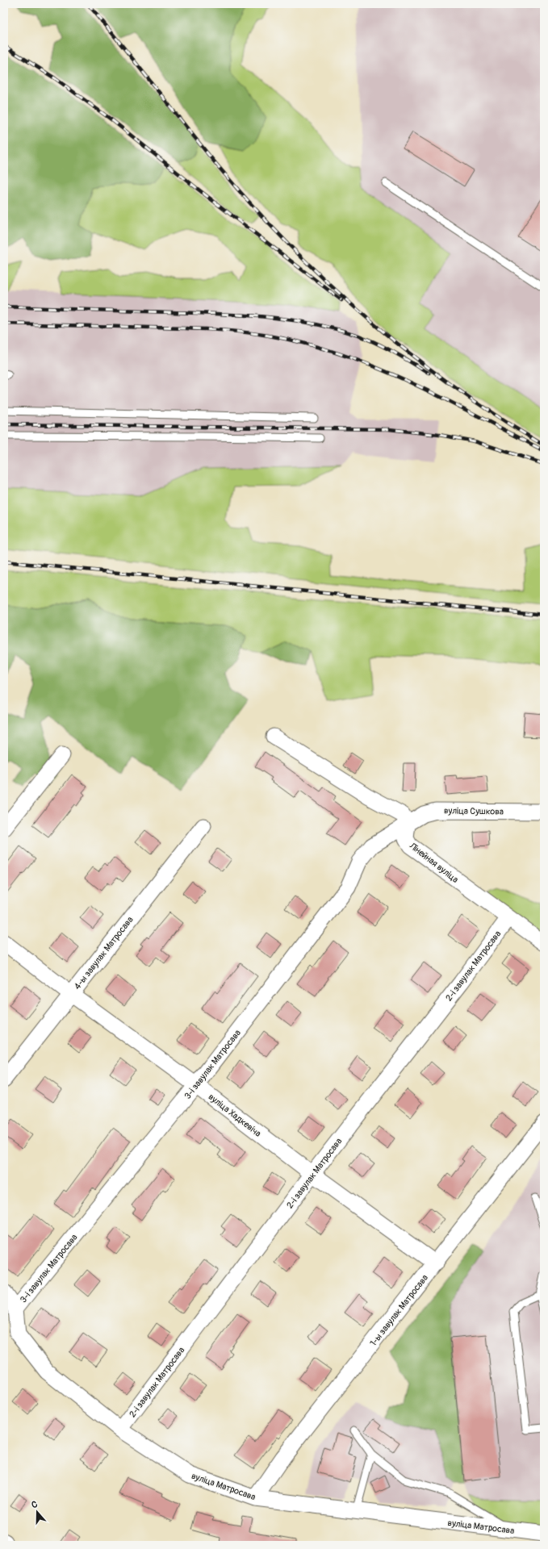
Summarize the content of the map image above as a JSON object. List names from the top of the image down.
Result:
{
  "streets": {
    "street": [
      "вуліца Сушкова",
      "Лінейная вуліца",
      "4-ы завулак Матросава",
      "2-і завулак Матросава",
      "3-і завулак Матросава",
      "вуліца Хадкевіча",
      "1-ы завулак Матросава",
      "вуліца Матросава"
    ]
  },
  "crossings": [
    ["вуліца Сушкова", "Лінейная вуліца"],
    ["вуліца Сушкова", "3-і завулак Матросава"],
    ["Лінейная вуліца", "2-і завулак Матросава"],
    ["Лінейная вуліца", "3-і завулак Матросава"],
    ["4-ы завулак Матросава", "вуліца Хадкевіча"],
    ["2-і завулак Матросава", "вуліца Хадкевіча"],
    ["2-і завулак Матросава", "вуліца Матросава"],
    ["3-і завулак Матросава", "вуліца Хадкевіча"],
    ["3-і завулак Матросава", "вуліца Матросава"],
    ["вуліца Хадкевіча", "1-ы завулак Матросава"],
    ["1-ы завулак Матросава", "вуліца Матросава"]
  ],
  "north": "top"
}
